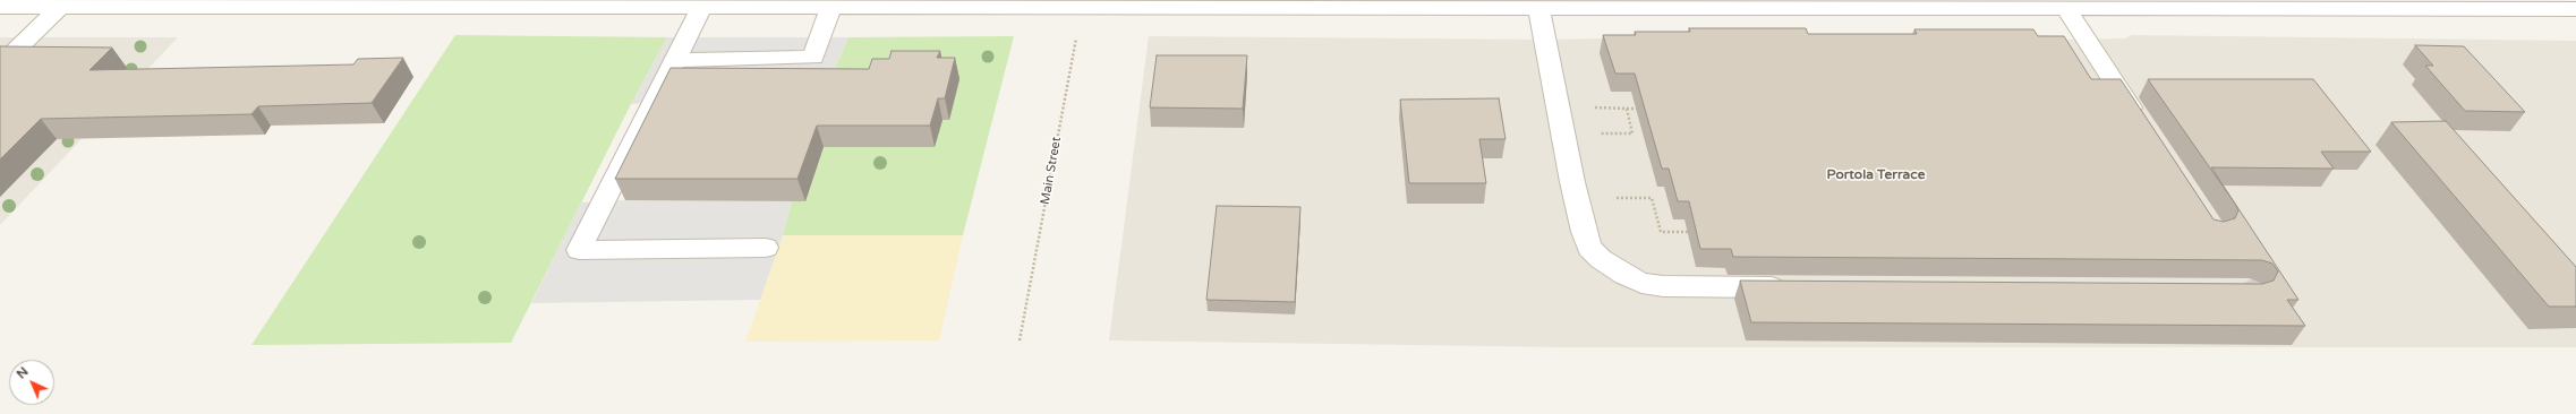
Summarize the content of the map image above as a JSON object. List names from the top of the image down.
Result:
{
  "streets": {
    "path": ["Main Street"]
  },
  "districts": ["Portola Terrace"],
  "north": "top left"
}
